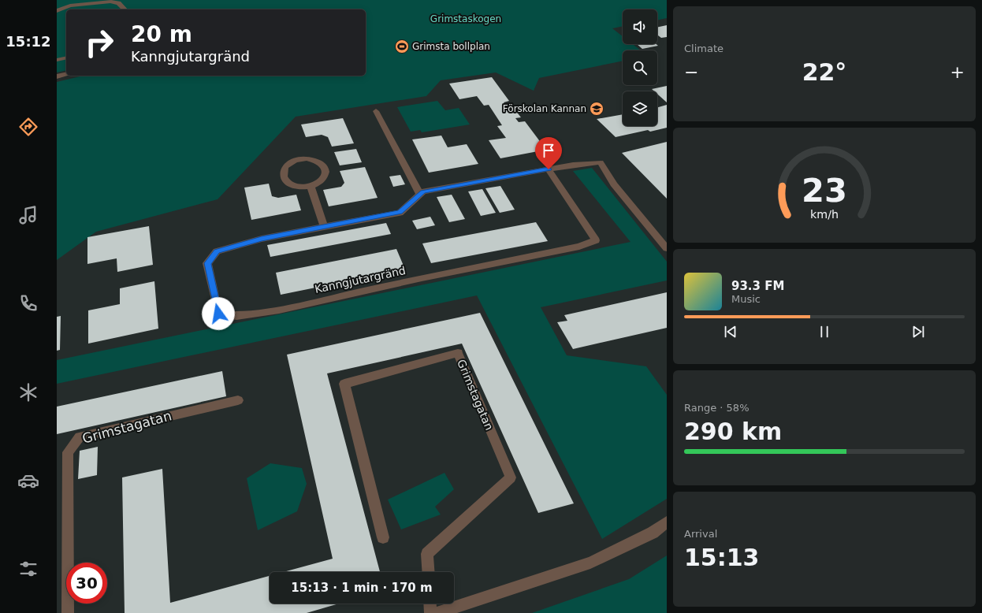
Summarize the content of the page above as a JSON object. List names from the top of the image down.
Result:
{
  "streets": {
    "street": ["Kanngjutargränd", "Grimstagatan"]
  },
  "parks": ["Grimstaskogen"],
  "places": {
    "sports": ["Grimsta bollplan"],
    "school or university": ["Förskolan Kannan"]
  },
  "page": {
    "tabs": "15:12",
    "tile": [
      "Climate",
      ["Range · 58%", "290 km"],
      ["Arrival", "15:13"]
    ],
    "turn": ["20 m", "Kanngjutargränd"],
    "heat": ["−", "22°", "+"],
    "song": ["93.3 FM", "Music"],
    "limit": "30",
    "trip": "15:13 · 1 min · 170 m",
    "gauge": ["23", "km/h"]
  }
}
